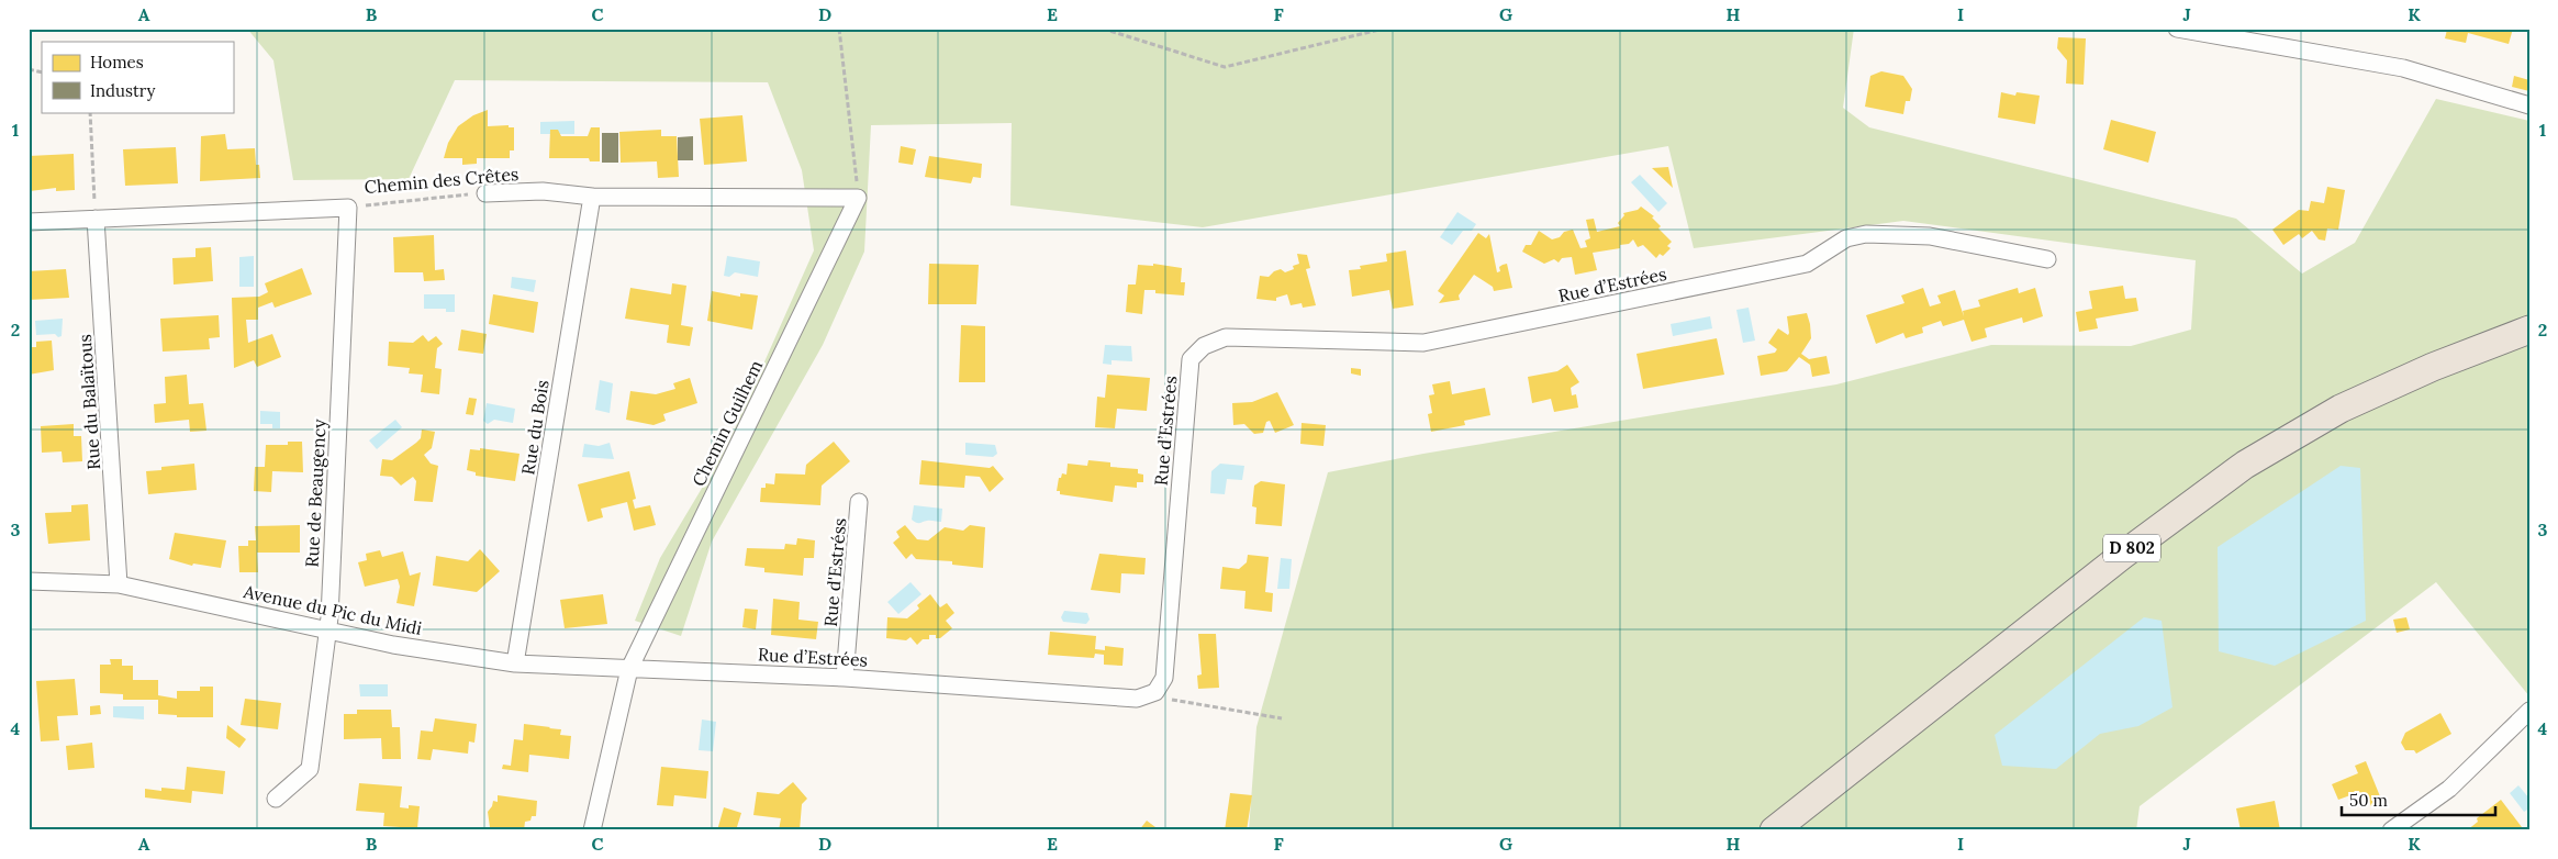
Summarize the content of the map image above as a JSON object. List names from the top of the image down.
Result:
{
  "streets": {
    "main road": ["D 802"],
    "street": [
      "Chemin des Crêtes",
      "Rue d’Estrées",
      "Rue du Balaïtous",
      "Chemin Guilhem",
      "Rue du Bois",
      "Rue de Beaugency",
      "Rue d'Estréss",
      "Avenue du Pic du Midi"
    ]
  },
  "crossings": [
    ["Chemin des Crêtes", "Rue du Balaïtous"],
    ["Chemin des Crêtes", "Chemin Guilhem"],
    ["Chemin des Crêtes", "Rue du Bois"],
    ["Chemin des Crêtes", "Rue de Beaugency"],
    ["Rue d’Estrées", "Chemin Guilhem"],
    ["Rue d’Estrées", "Rue d'Estréss"],
    ["Rue d’Estrées", "Avenue du Pic du Midi"],
    ["Rue du Balaïtous", "Avenue du Pic du Midi"],
    ["Chemin Guilhem", "Avenue du Pic du Midi"],
    ["Rue du Bois", "Avenue du Pic du Midi"],
    ["Rue de Beaugency", "Avenue du Pic du Midi"]
  ],
  "legend": ["Homes", "Industry"],
  "scale_bar": "50 m",
  "grid": {
    "columns": [
      "A",
      "B",
      "C",
      "D",
      "E",
      "F",
      "G",
      "H",
      "I",
      "J",
      "K"
    ],
    "rows": [
      "1",
      "2",
      "3",
      "4"
    ]
  }
}
